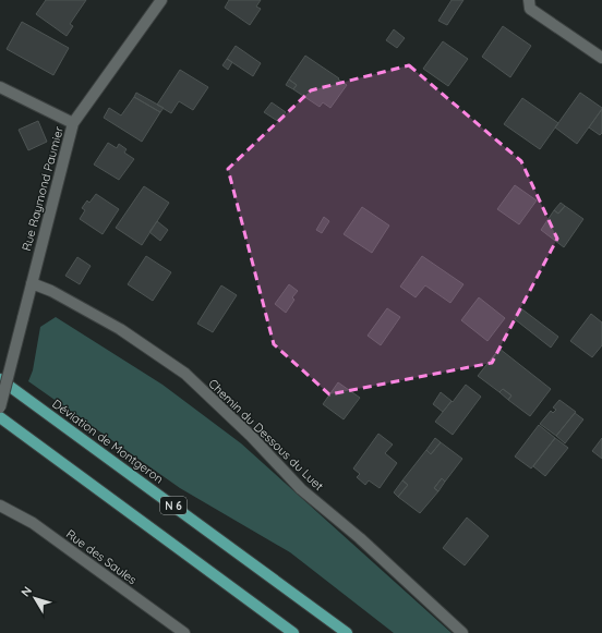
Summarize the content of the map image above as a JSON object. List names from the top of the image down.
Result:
{
  "streets": {
    "main road": ["Déviation de Montgeron", "N 6"],
    "street": ["Rue Raymond Paumier", "Chemin du Dessous du Luet", "Rue des Saules"]
  },
  "crossings": [
    ["Rue Raymond Paumier", "Chemin du Dessous du Luet"]
  ],
  "north": "top left"
}
